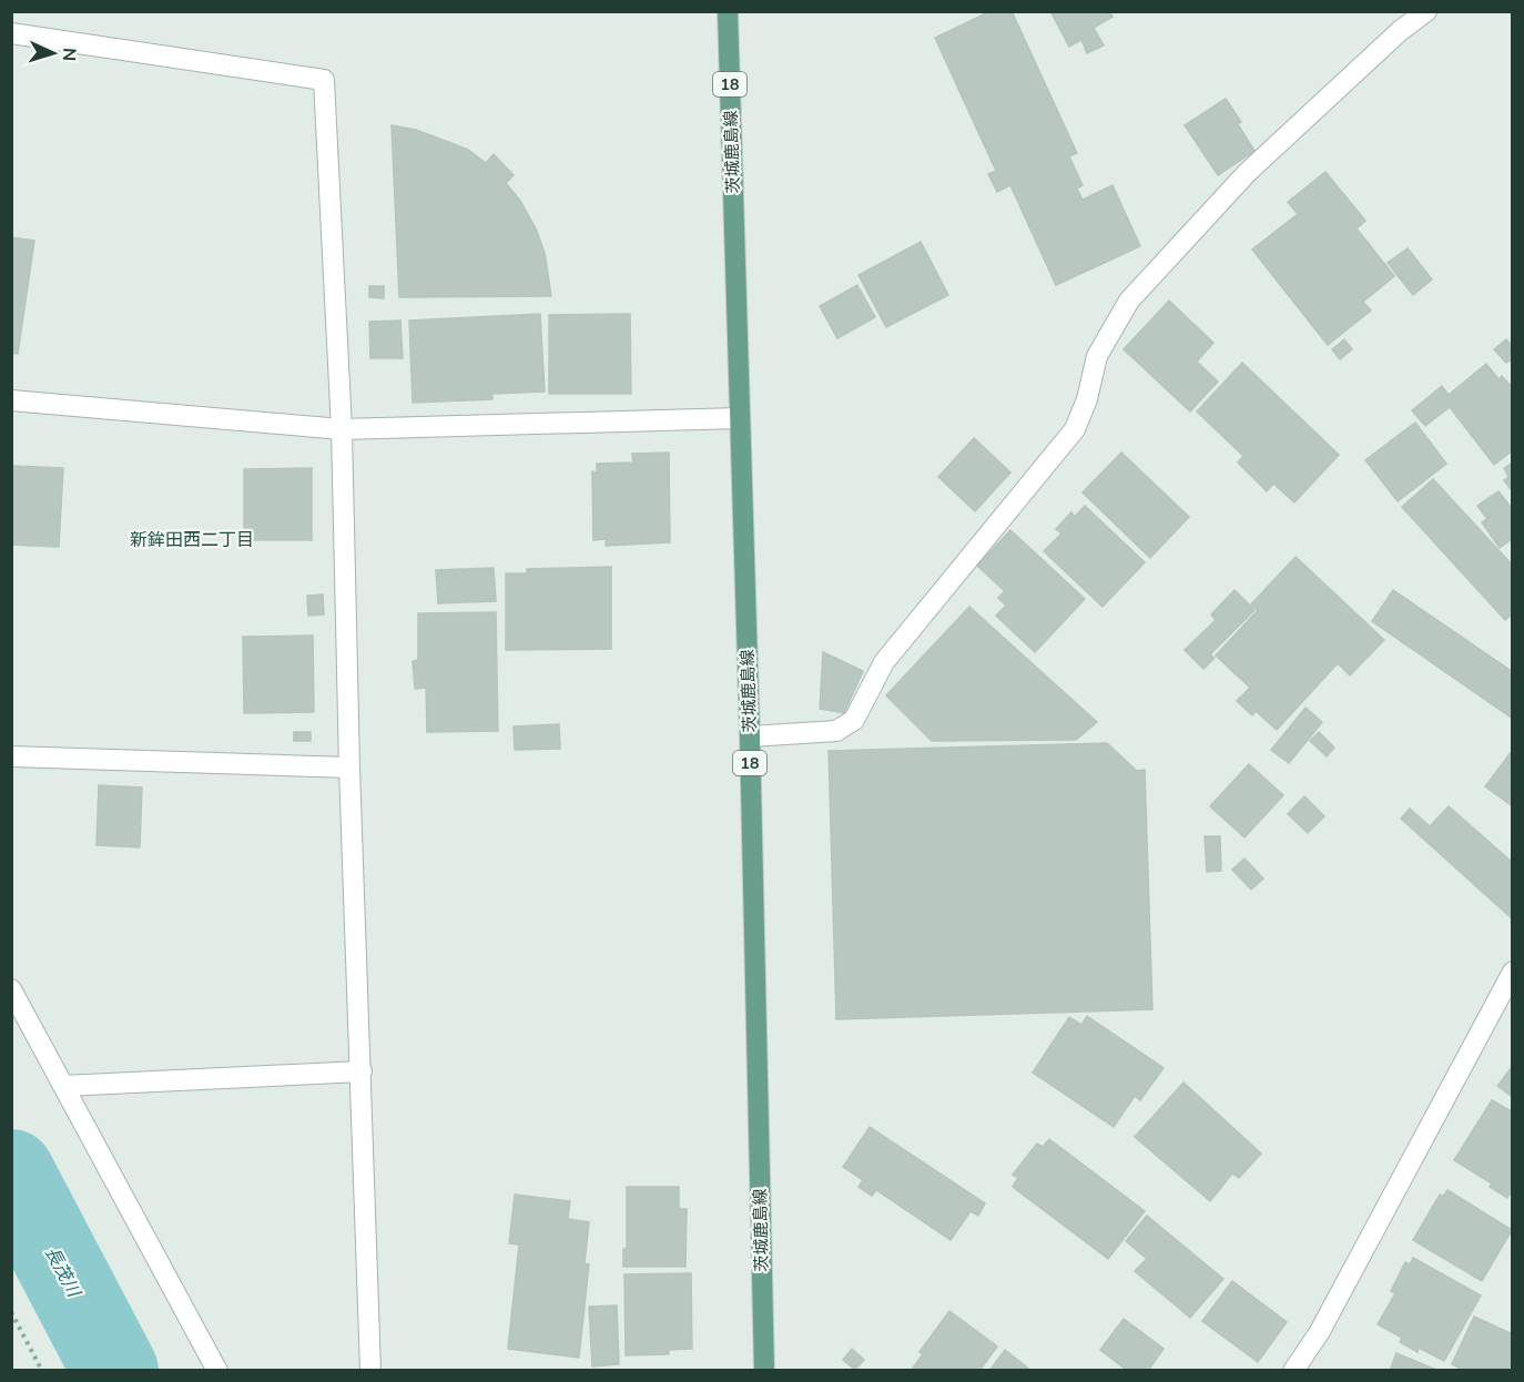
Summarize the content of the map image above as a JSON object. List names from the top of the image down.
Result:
{
  "streets": {
    "main road": ["18", "茨城鹿島線"]
  },
  "districts": ["新鉾田西二丁目"],
  "water": ["長茂川"],
  "north": "right"
}
